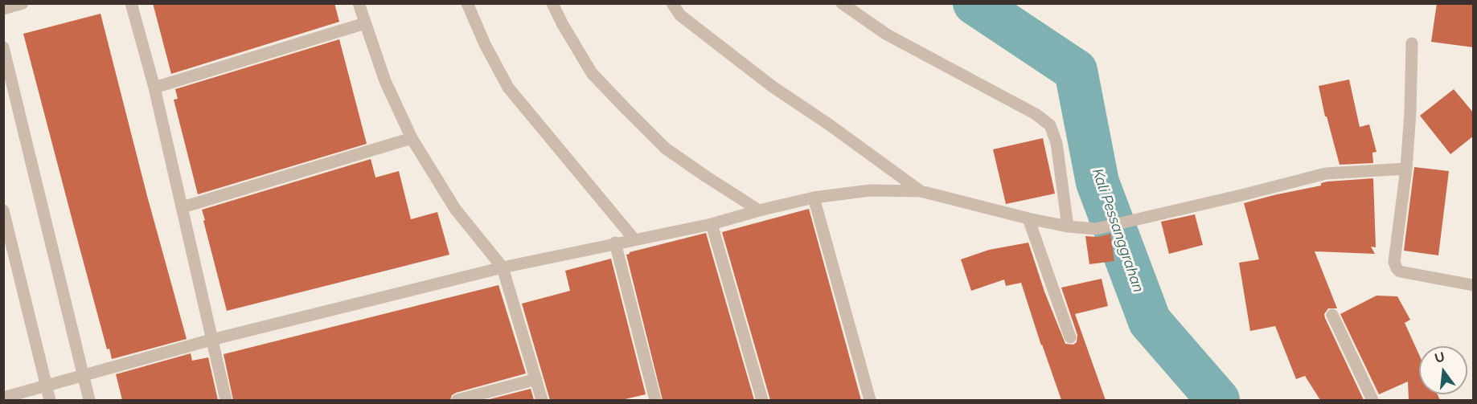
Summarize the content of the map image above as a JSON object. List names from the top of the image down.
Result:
{
  "water": ["Kali Pessanggrahan"],
  "north": "top"
}
